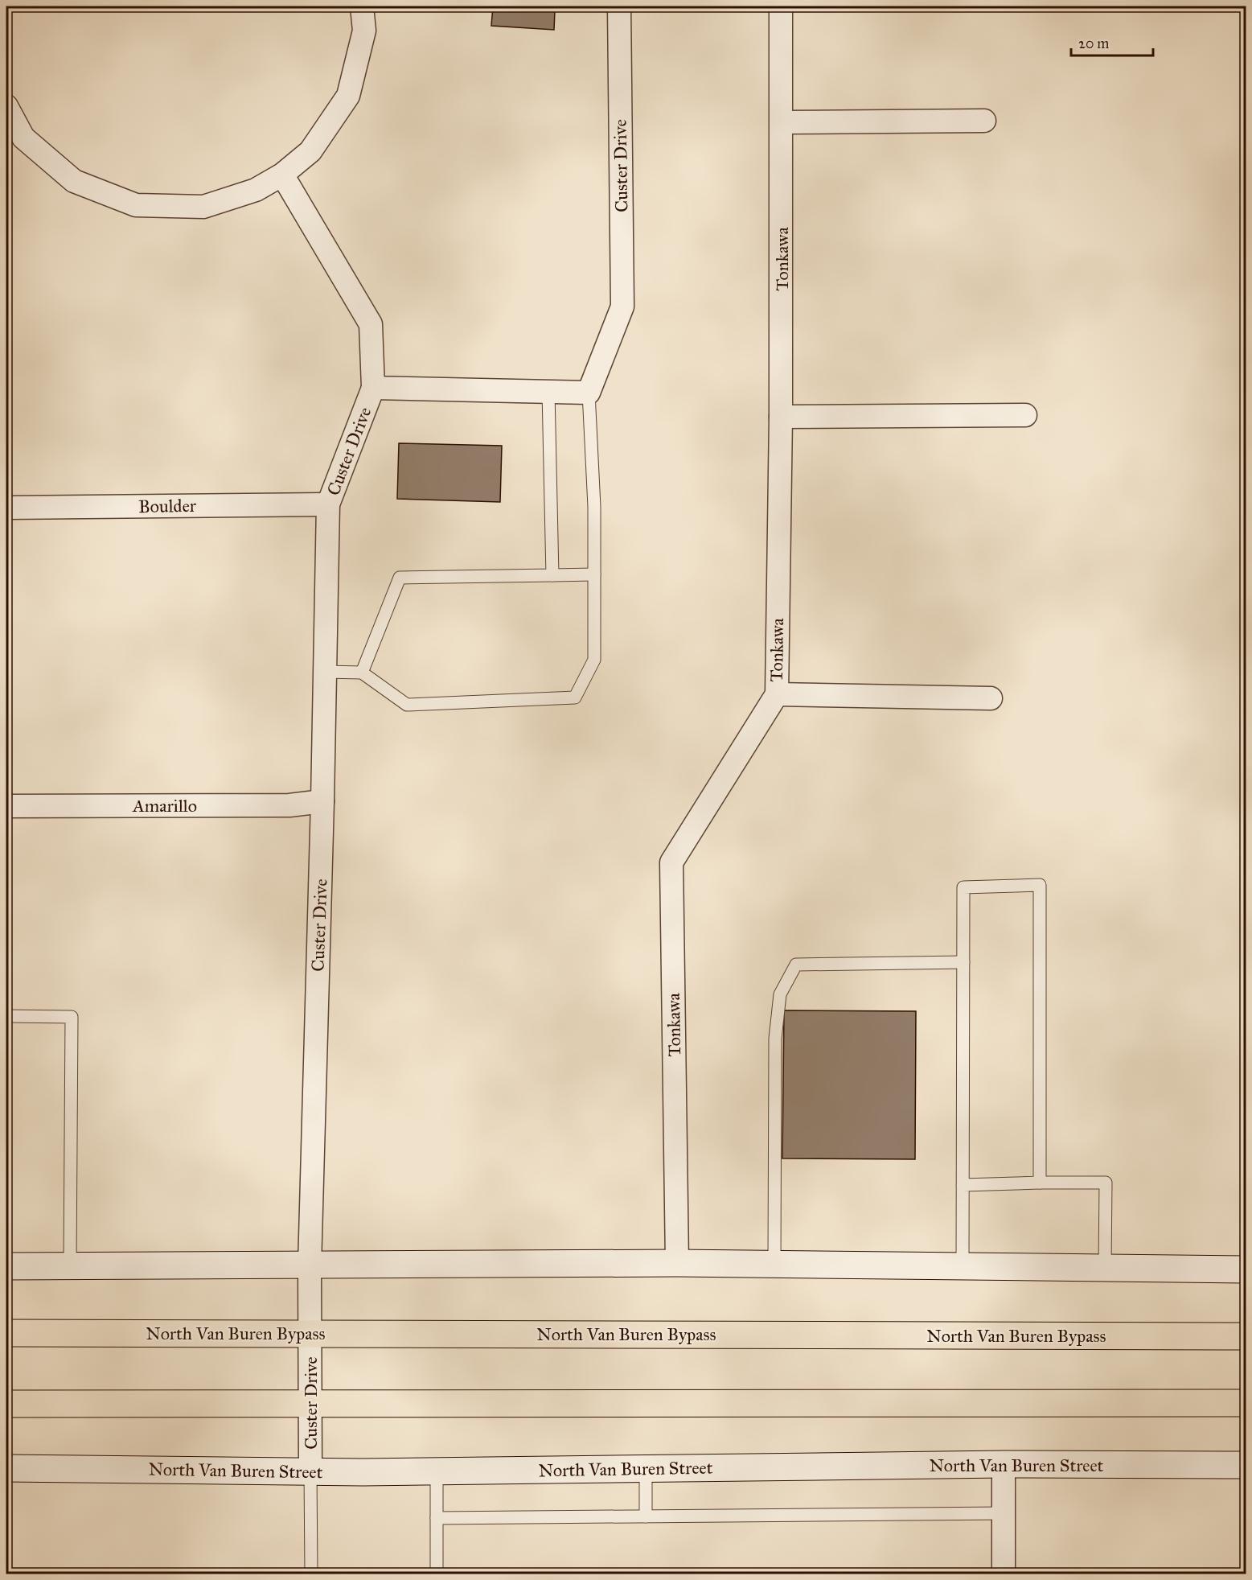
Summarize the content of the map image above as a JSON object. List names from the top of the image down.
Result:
{
  "streets": {
    "main road": ["North Van Buren Bypass"],
    "street": [
      "Custer Drive",
      "Tonkawa",
      "Boulder",
      "Amarillo",
      "North Van Buren Street"
    ]
  },
  "crossings": [
    ["Custer Drive", "Boulder"],
    ["Custer Drive", "Amarillo"],
    ["Custer Drive", "North Van Buren Bypass"],
    ["Custer Drive", "North Van Buren Street"]
  ],
  "scale_bar": "20 m"
}
